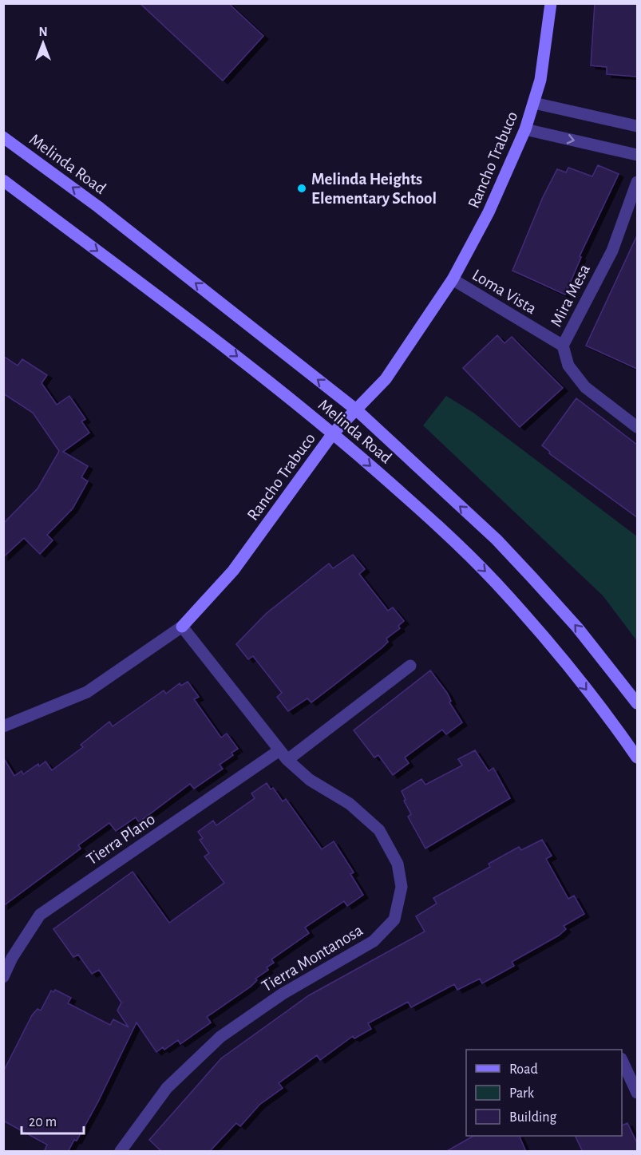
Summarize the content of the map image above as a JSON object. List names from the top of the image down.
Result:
{
  "streets": {
    "main road": ["Rancho Trabuco", "Melinda Road"],
    "street": [
      "Loma Vista",
      "Mira Mesa",
      "Tierra Plano",
      "Tierra Montanosa"
    ]
  },
  "crossings": [
    ["Rancho Trabuco", "Melinda Road"],
    ["Rancho Trabuco", "Loma Vista"],
    ["Rancho Trabuco", "Tierra Montanosa"],
    ["Loma Vista", "Mira Mesa"],
    ["Tierra Plano", "Tierra Montanosa"]
  ],
  "places": ["Melinda Heights Elementary School"],
  "legend": ["Road", "Park", "Building"],
  "scale_bar": "20 m",
  "north": "top"
}
